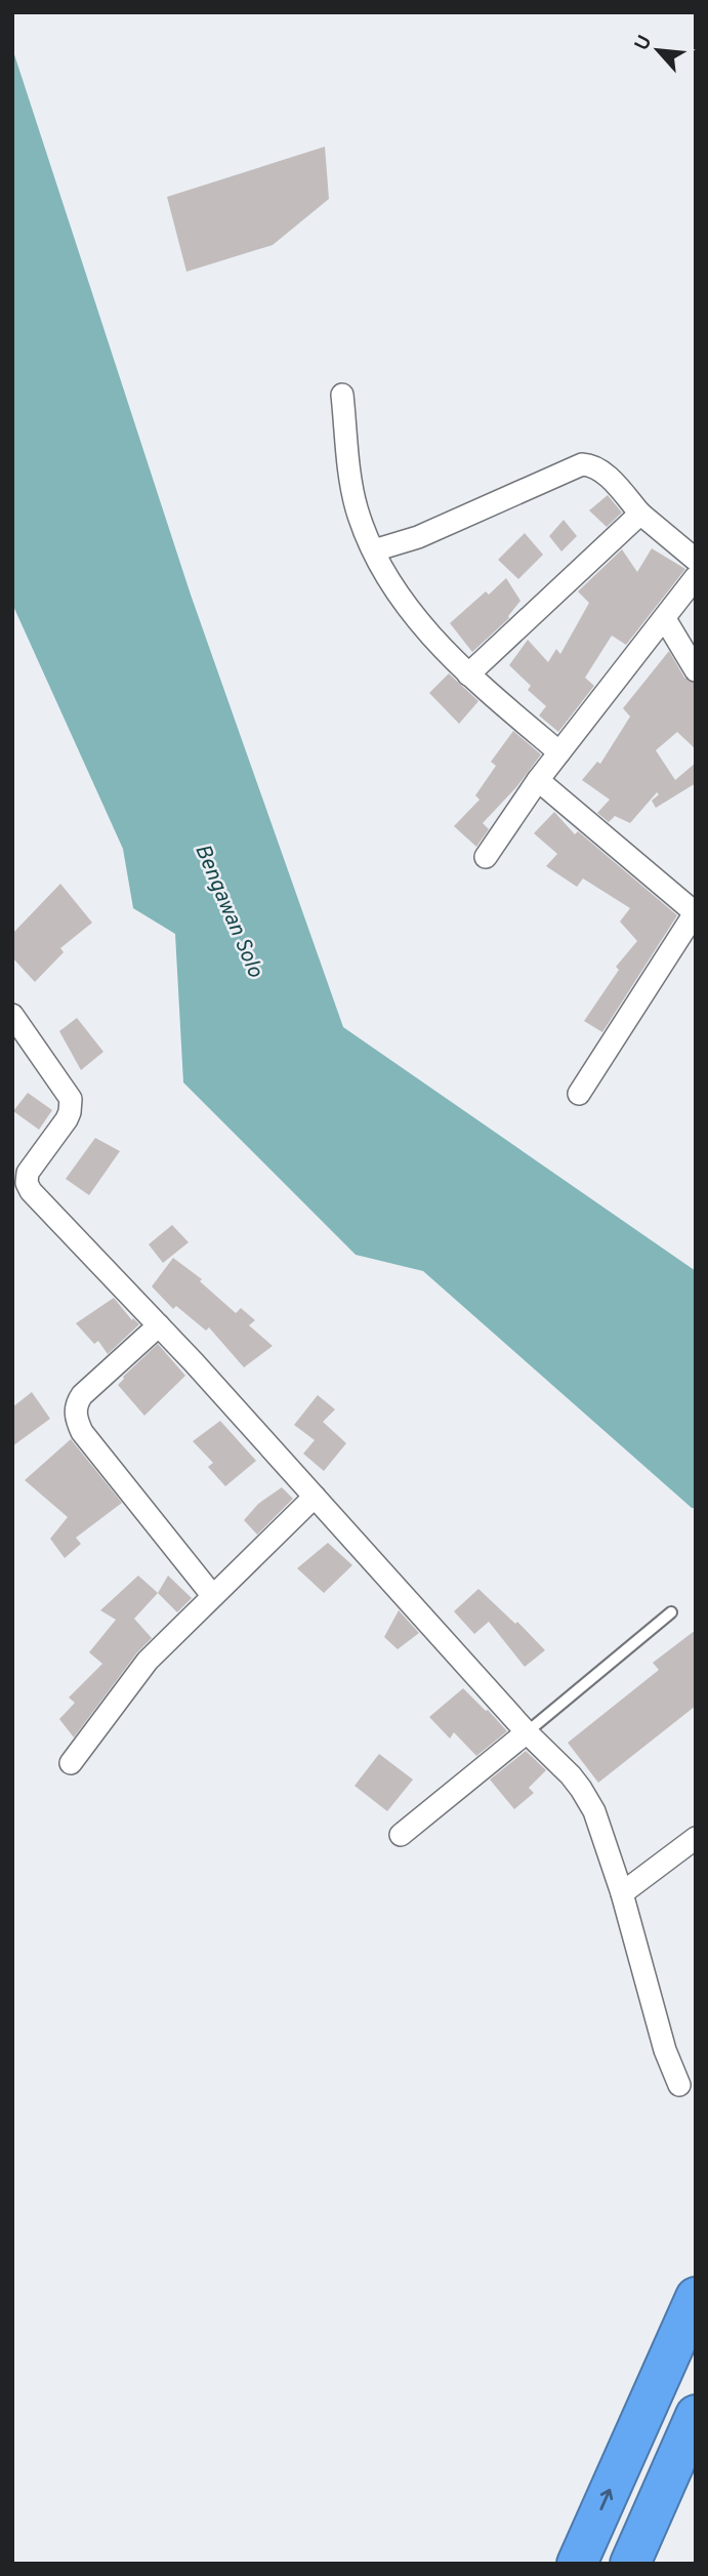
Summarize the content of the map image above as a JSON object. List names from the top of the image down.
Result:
{
  "water": ["Bengawan Solo"],
  "north": "top left"
}
